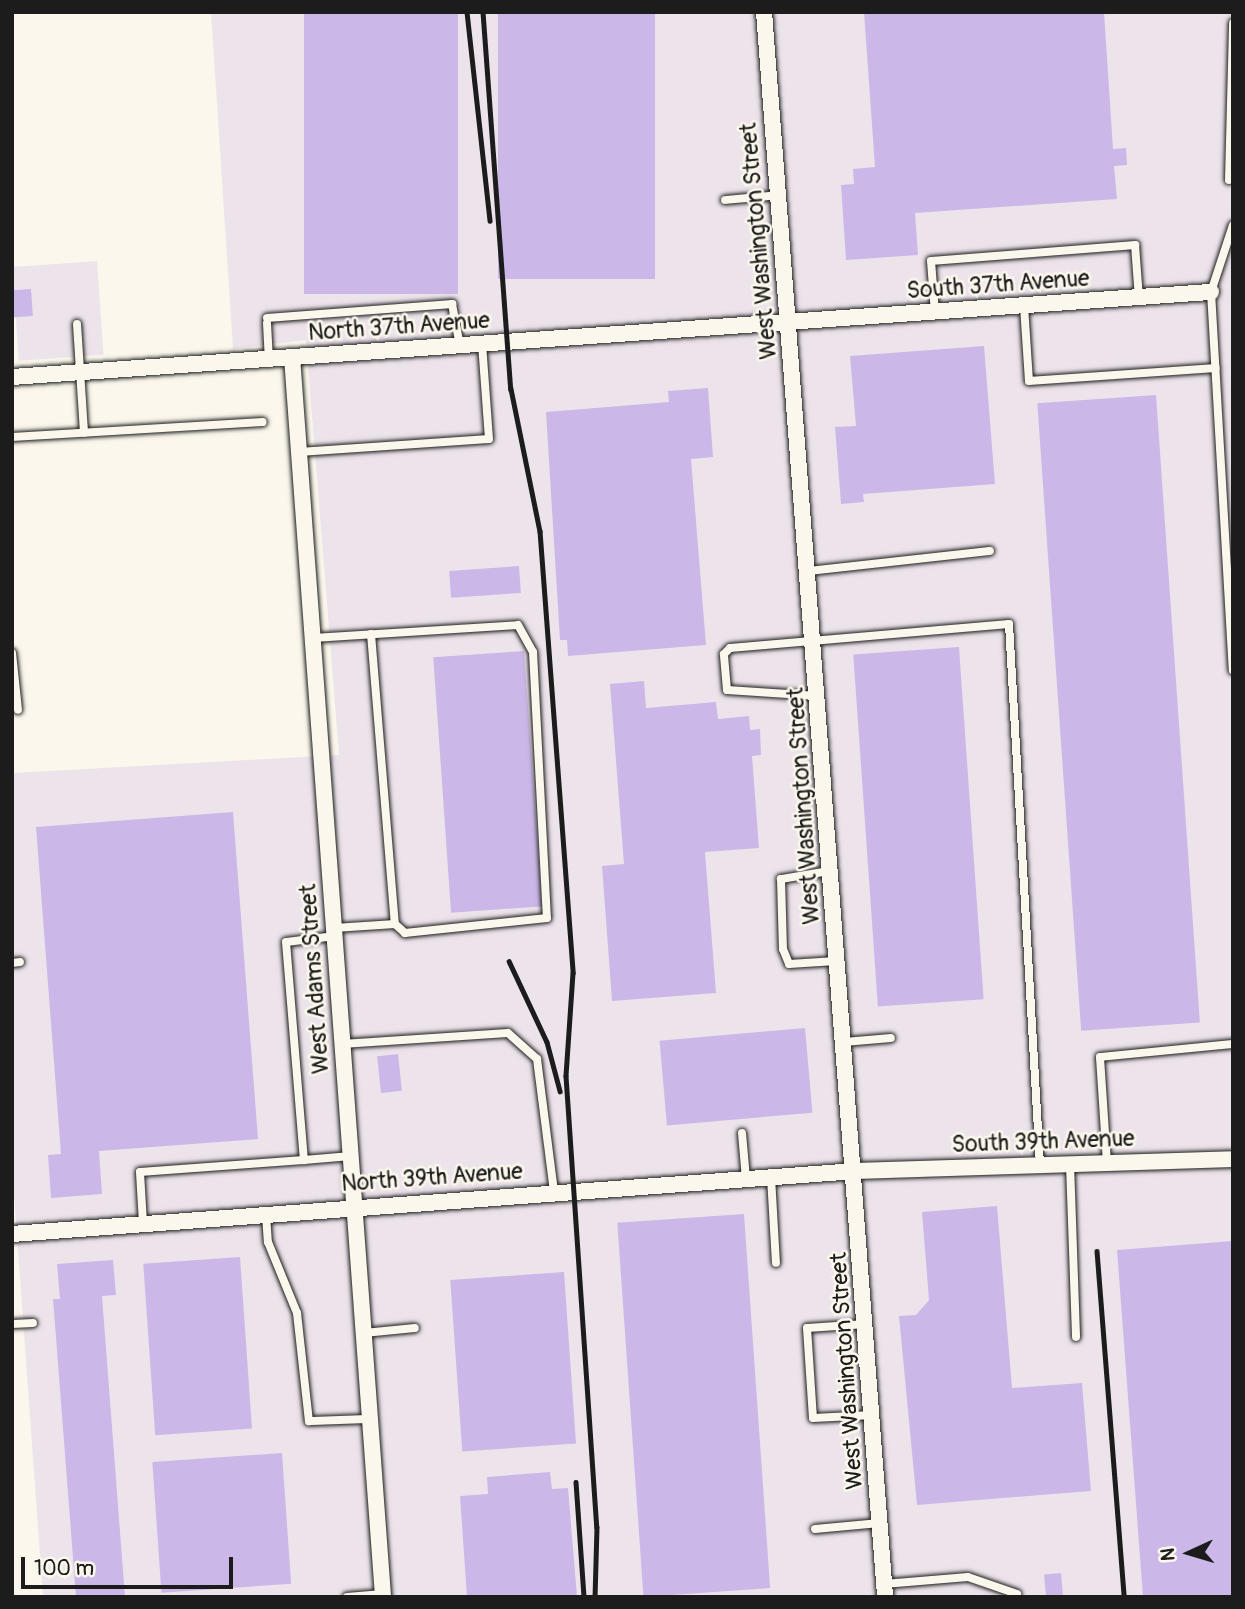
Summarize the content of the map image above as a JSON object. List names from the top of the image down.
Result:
{
  "streets": {
    "street": [
      "West Washington Street",
      "South 37th Avenue",
      "North 37th Avenue",
      "West Adams Street",
      "South 39th Avenue",
      "North 39th Avenue"
    ]
  },
  "crossings": [
    ["West Washington Street", "South 37th Avenue"],
    ["West Washington Street", "North 37th Avenue"],
    ["West Washington Street", "South 39th Avenue"],
    ["West Washington Street", "North 39th Avenue"],
    ["South 37th Avenue", "North 37th Avenue"],
    ["North 37th Avenue", "West Adams Street"],
    ["West Adams Street", "North 39th Avenue"],
    ["South 39th Avenue", "North 39th Avenue"]
  ],
  "scale_bar": "100 m",
  "north": "left"
}
